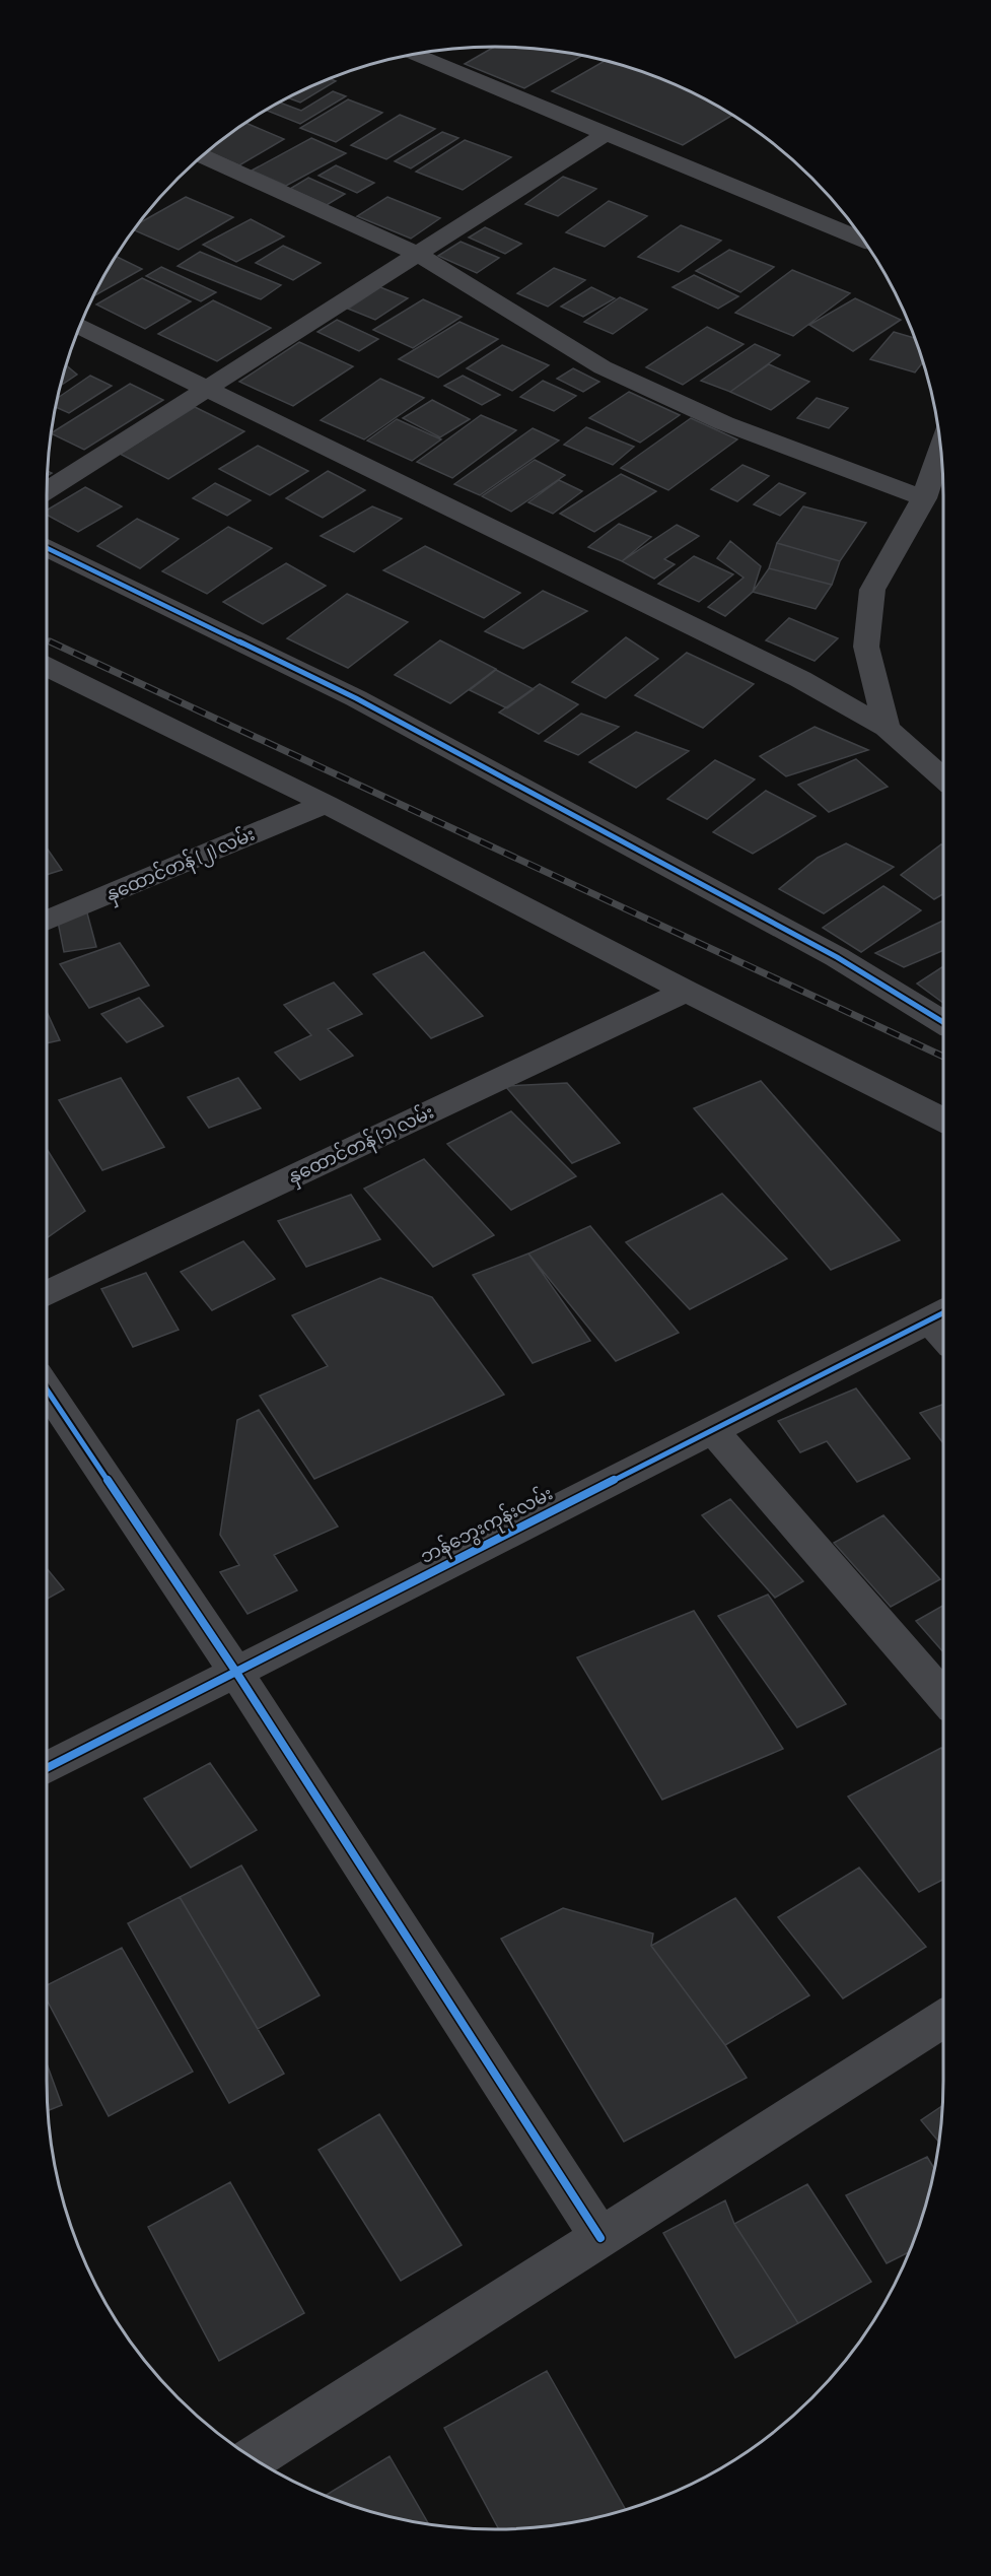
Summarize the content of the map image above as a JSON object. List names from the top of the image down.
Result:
{
  "streets": {
    "street": ["နှထောင်တန် (၂) လမ်း", "နှထောင်တန် (၁) လမ်း", "ဘန်ဘွေးကုန်းလမ်း"]
  }
}
